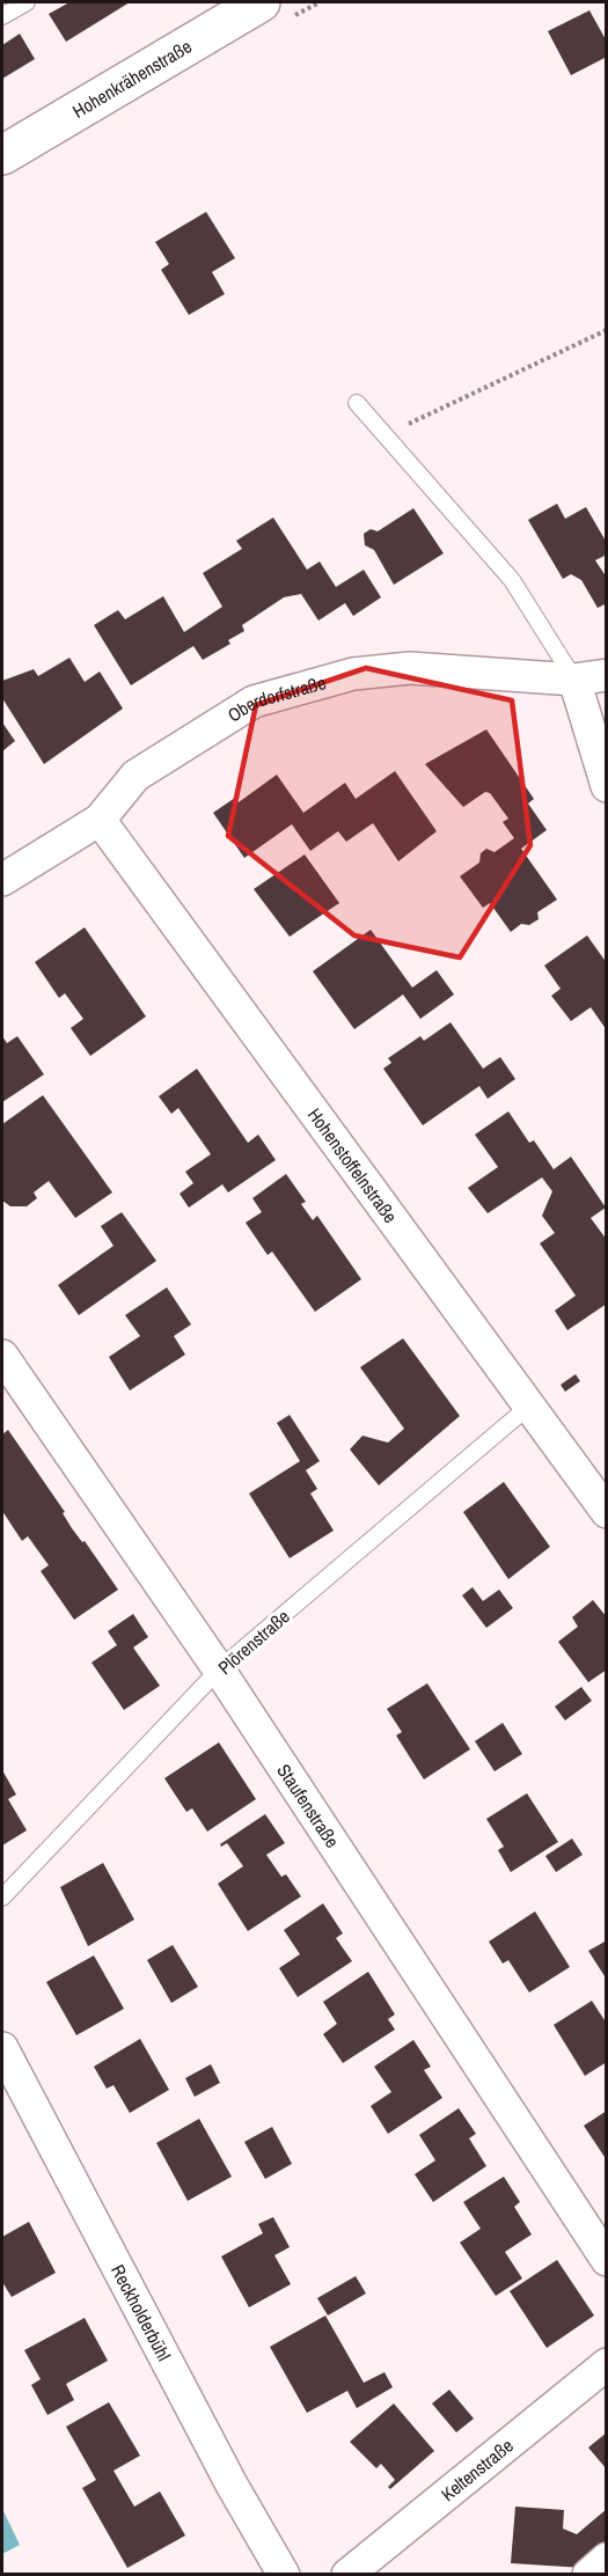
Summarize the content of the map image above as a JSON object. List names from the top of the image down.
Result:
{
  "streets": {
    "main road": ["Hohenkrähenstraße"],
    "street": [
      "Oberdorfstraße",
      "Hohenstoffelnstraße",
      "Staufenstraße",
      "Reckholderbühl",
      "Keltenstraße"
    ],
    "lane": ["Plörenstraße"]
  },
  "crossings": [
    ["Oberdorfstraße", "Hohenstoffelnstraße"],
    ["Hohenstoffelnstraße", "Plörenstraße"],
    ["Plörenstraße", "Staufenstraße"]
  ]
}
